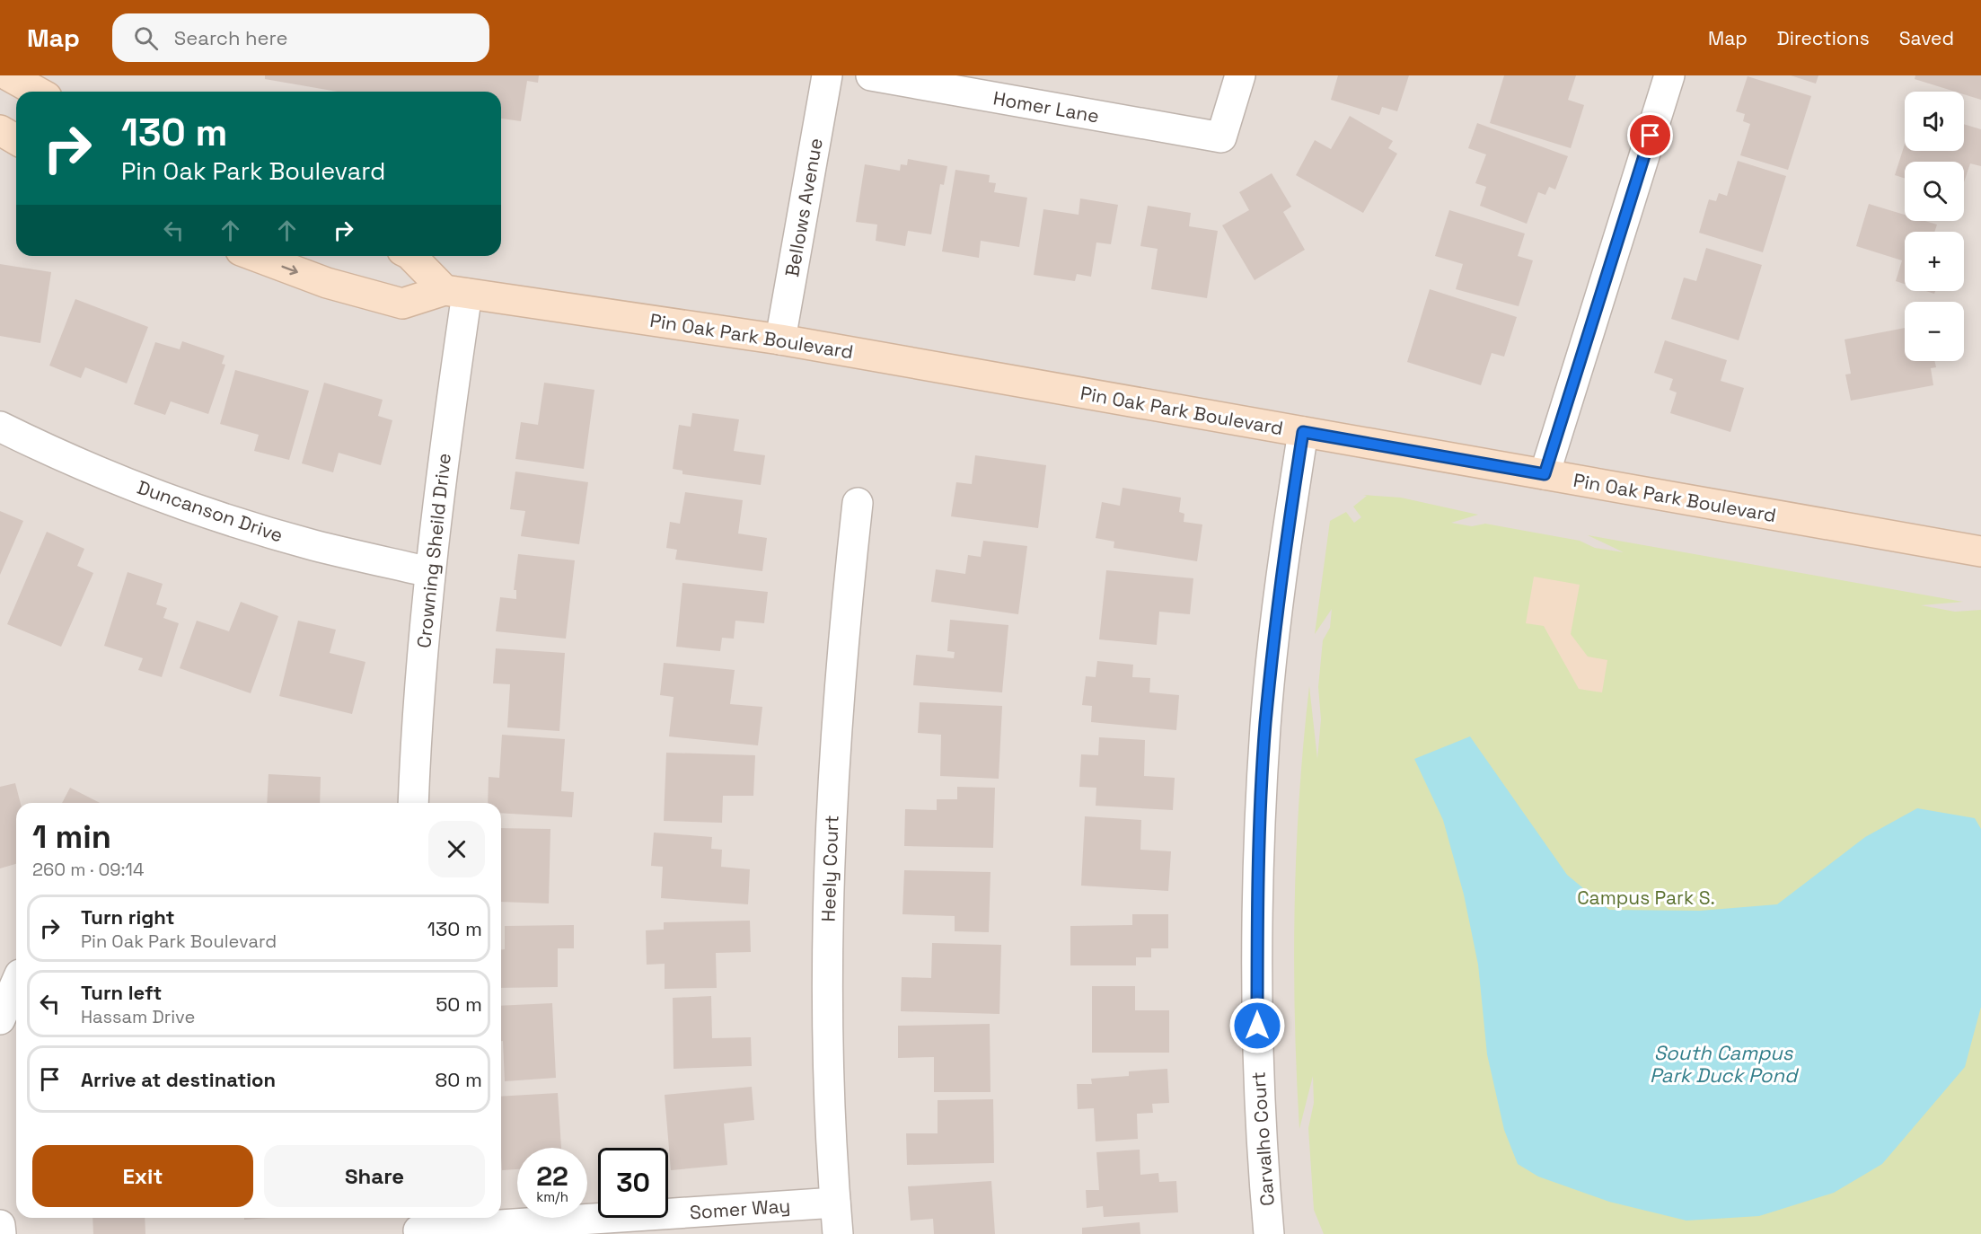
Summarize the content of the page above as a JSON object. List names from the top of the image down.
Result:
{
  "streets": {
    "street": [
      "Homer Lane",
      "Bellows Avenue",
      "Pin Oak Park Boulevard",
      "Duncanson Drive",
      "Crowning Sheild Drive",
      "Heely Court",
      "Carvalho Court",
      "Somer Way"
    ]
  },
  "crossings": [
    ["Bellows Avenue", "Pin Oak Park Boulevard"],
    ["Pin Oak Park Boulevard", "Crowning Sheild Drive"],
    ["Pin Oak Park Boulevard", "Carvalho Court"],
    ["Duncanson Drive", "Crowning Sheild Drive"],
    ["Heely Court", "Somer Way"]
  ],
  "water": ["South Campus Park Duck Pond"],
  "parks": ["Campus Park S."],
  "page": {
    "header": "Map",
    "search": "Search here",
    "nav": ["Map", "Directions", "Saved"],
    "map_buttons": ["+", "−"],
    "turn": ["130 m", "Pin Oak Park Boulevard"],
    "heading": ["1 min", "260 m · 09:14"],
    "list": [
      {
        "name": "Turn right",
        "note": "Pin Oak Park Boulevard",
        "value": "130 m"
      },
      {
        "name": "Turn left",
        "note": "Hassam Drive",
        "value": "50 m"
      },
      {
        "name": "Arrive at destination",
        "value": "80 m"
      }
    ],
    "buttons": ["Exit", "Share"],
    "speed": "22 km/h",
    "limit": "30"
  }
}
